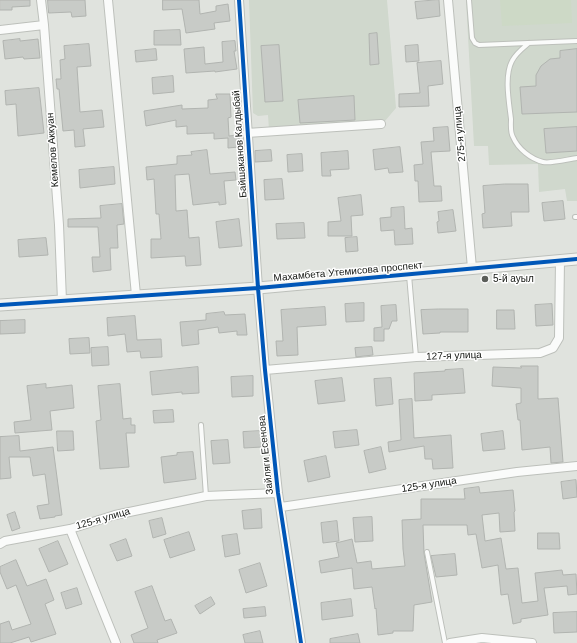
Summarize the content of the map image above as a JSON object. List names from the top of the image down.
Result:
{
  "streets": {
    "street": [
      "275-я улица",
      "Байшаканов Калдыбай",
      "Кемелов Аккуан",
      "Махамбета Утемисова проспект",
      "127-я улица",
      "Зайляги Есенова",
      "125-я улица"
    ]
  },
  "crossings": [
    ["275-я улица", "Махамбета Утемисова проспект"],
    ["Байшаканов Калдыбай", "Махамбета Утемисова проспект"],
    ["Байшаканов Калдыбай", "Зайляги Есенова"],
    ["Кемелов Аккуан", "Махамбета Утемисова проспект"],
    ["Махамбета Утемисова проспект", "127-я улица"],
    ["Махамбета Утемисова проспект", "Зайляги Есенова"],
    ["127-я улица", "Зайляги Есенова"],
    ["Зайляги Есенова", "125-я улица"]
  ],
  "places": ["5-й ауыл"]
}
